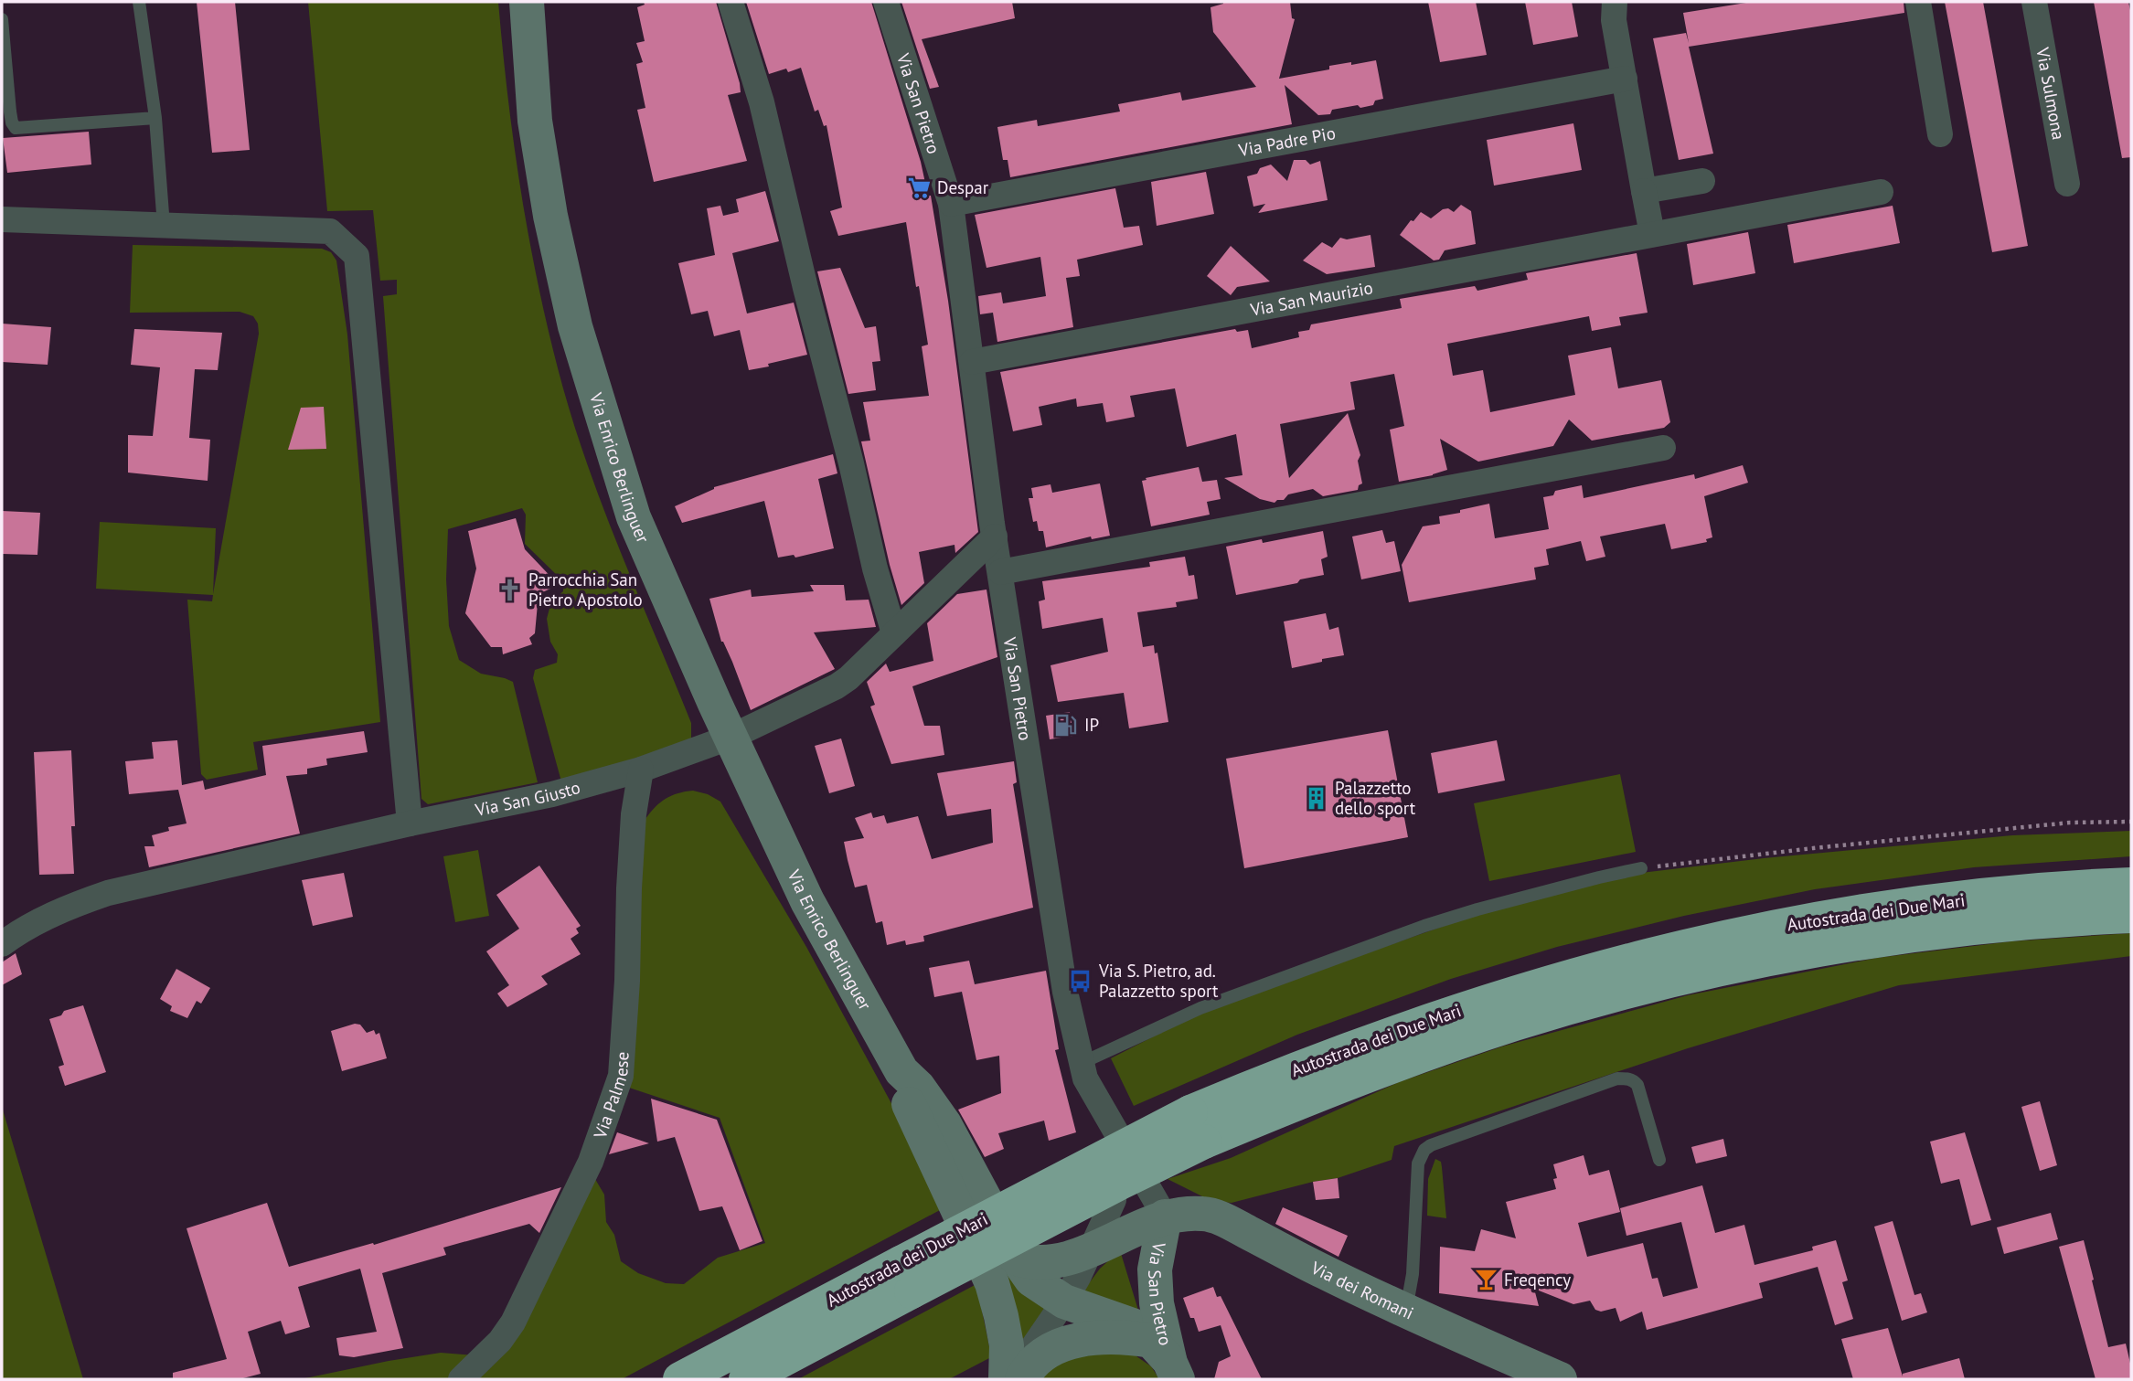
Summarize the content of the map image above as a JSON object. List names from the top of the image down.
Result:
{
  "streets": {
    "highway": ["Autostrada dei Due Mari"],
    "main road": ["Via San Pietro", "Via Enrico Berlinguer", "Via dei Romani"],
    "street": [
      "Via Sulmona",
      "Via Padre Pio",
      "Via San Maurizio",
      "Via San Giusto",
      "Via Palmese"
    ]
  },
  "crossings": [
    ["Via San Pietro", "Via Padre Pio"],
    ["Via San Pietro", "Via San Maurizio"],
    ["Via San Pietro", "Via Enrico Berlinguer"],
    ["Via San Pietro", "Via San Giusto"],
    ["Via San Pietro", "Via dei Romani"],
    ["Via Enrico Berlinguer", "Via San Giusto"],
    ["Via Enrico Berlinguer", "Via dei Romani"],
    ["Via San Giusto", "Via Palmese"]
  ],
  "places": {
    "supermarket": ["Despar"],
    "church": ["Parrocchia San Pietro Apostolo"],
    "fuel station": ["IP"],
    "building": ["Palazzetto dello sport"],
    "bus stop": ["Via S. Pietro, ad. Palazzetto sport"],
    "bar": ["Freqency"]
  }
}
